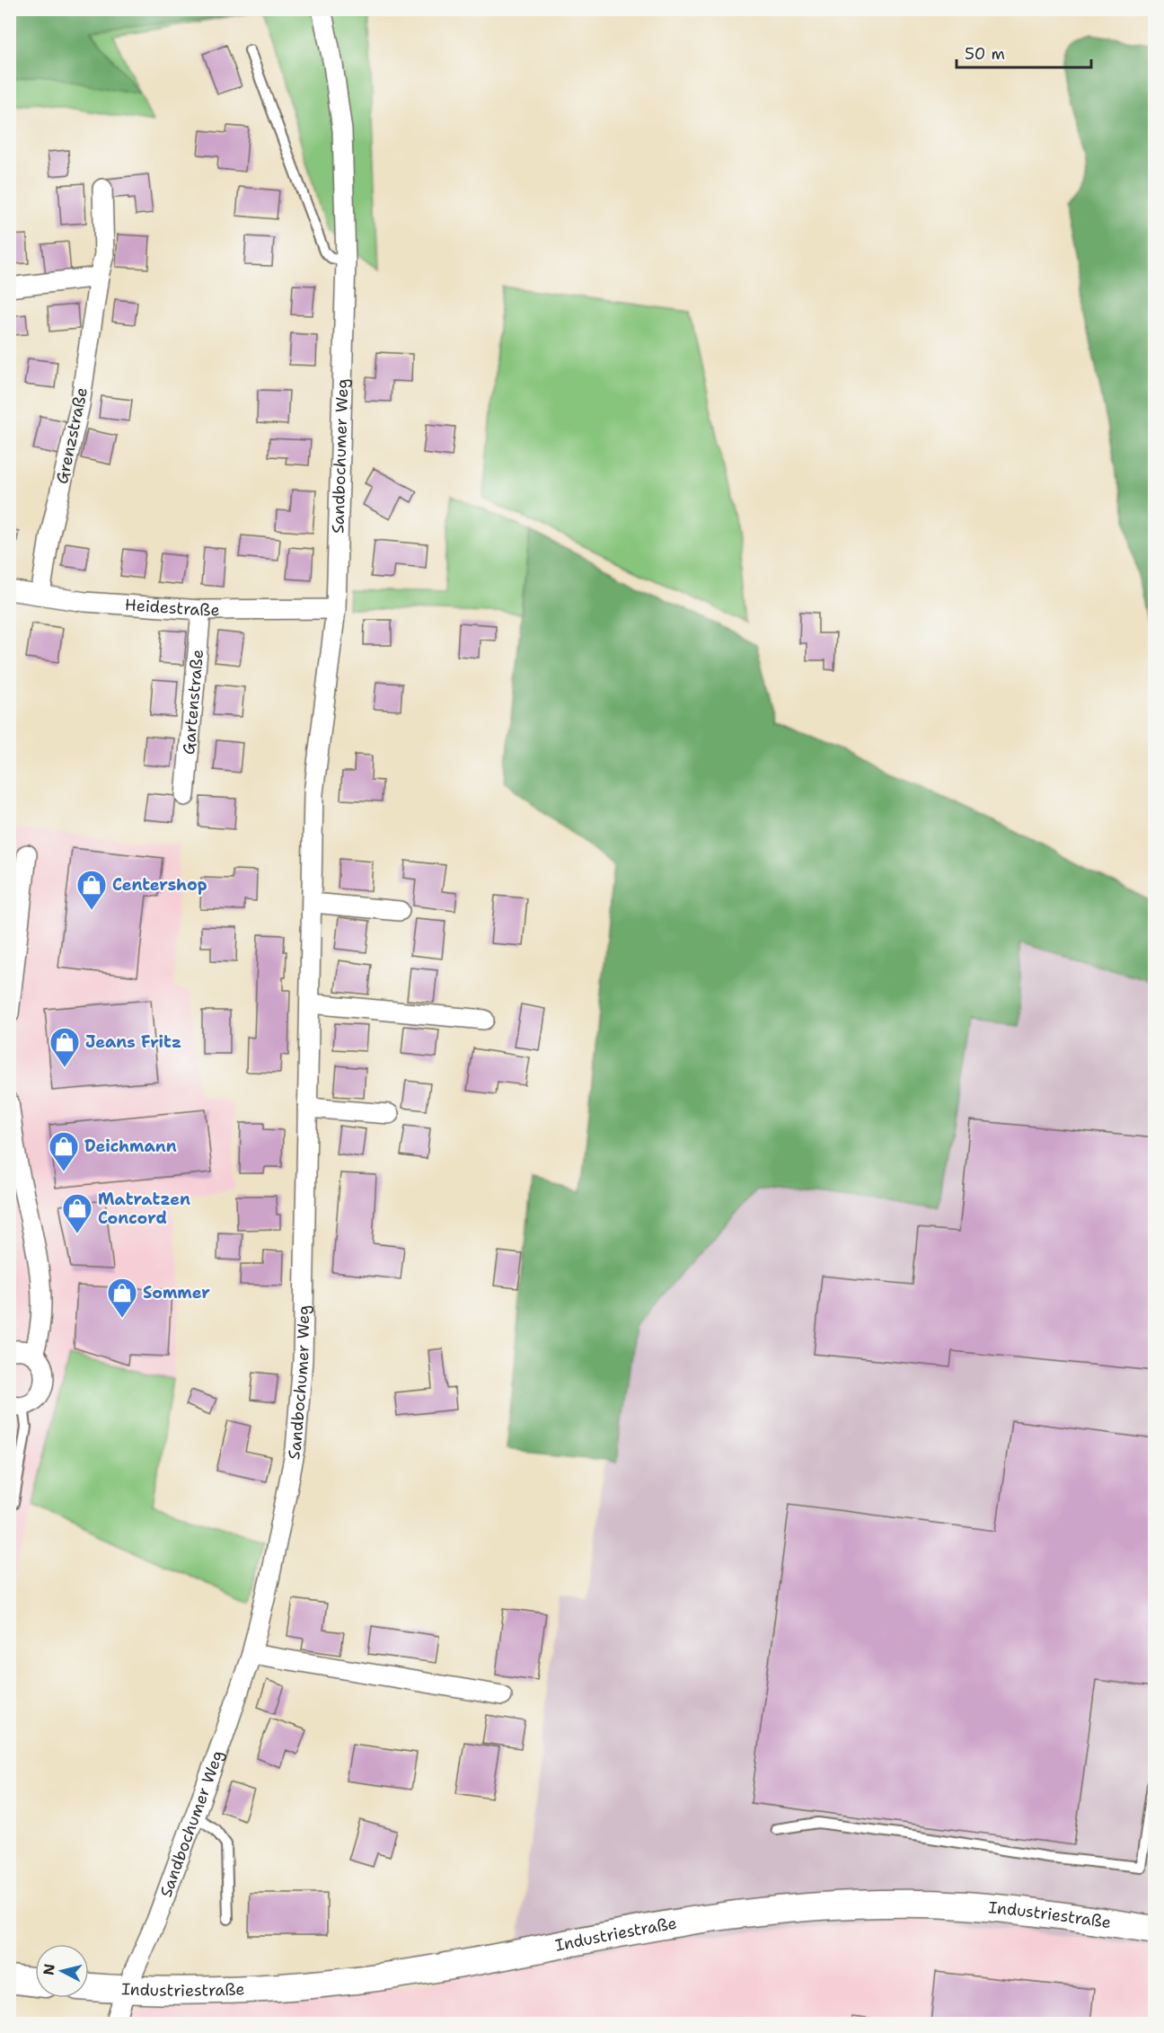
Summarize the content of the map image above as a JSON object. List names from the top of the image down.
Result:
{
  "streets": {
    "street": [
      "Grenzstraße",
      "Sandbochumer Weg",
      "Heidestraße",
      "Gartenstraße",
      "Industriestraße"
    ]
  },
  "crossings": [
    ["Grenzstraße", "Heidestraße"],
    ["Sandbochumer Weg", "Heidestraße"],
    ["Sandbochumer Weg", "Industriestraße"],
    ["Heidestraße", "Gartenstraße"]
  ],
  "places": {
    "shop": [
      "Centershop",
      "Jeans Fritz",
      "Deichmann",
      "Matratzen Concord",
      "Sommer"
    ]
  },
  "scale_bar": "50 m",
  "north": "left"
}
